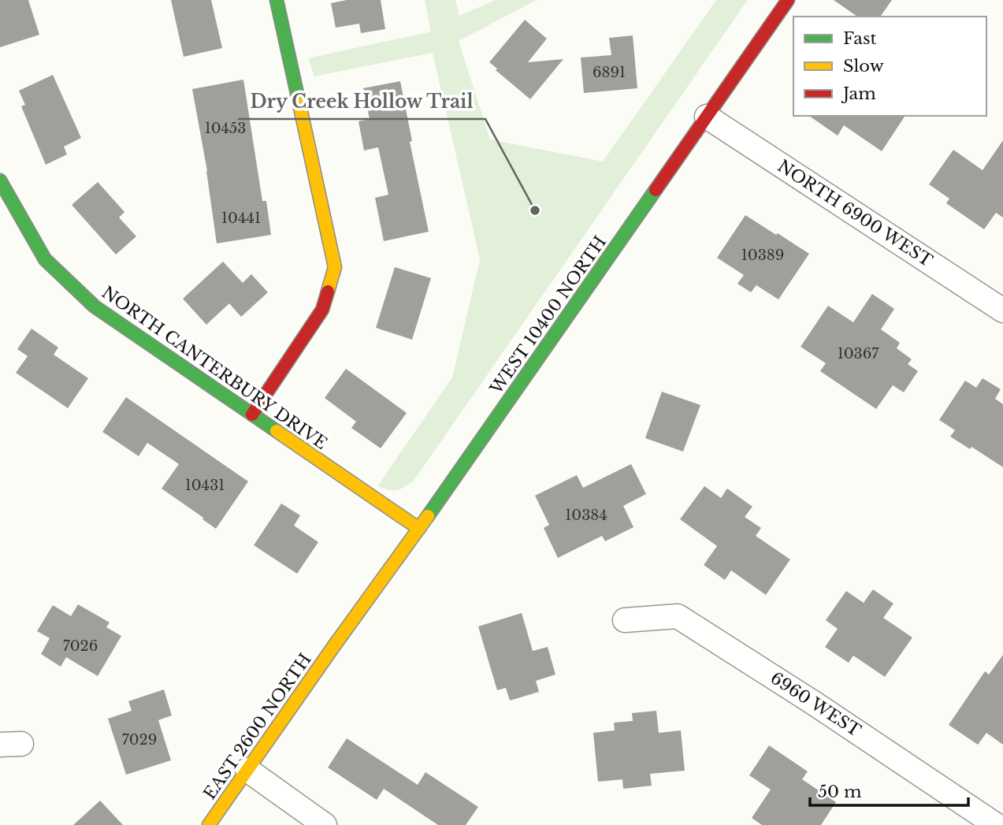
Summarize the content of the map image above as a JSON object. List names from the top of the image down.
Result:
{
  "streets": {
    "street": [
      "NORTH 6900 WEST",
      "WEST 10400 NORTH",
      "NORTH CANTERBURY DRIVE",
      "6960 WEST",
      "EAST 2600 NORTH"
    ]
  },
  "crossings": [
    ["NORTH 6900 WEST", "WEST 10400 NORTH"],
    ["WEST 10400 NORTH", "NORTH CANTERBURY DRIVE"],
    ["WEST 10400 NORTH", "EAST 2600 NORTH"]
  ],
  "places": ["Dry Creek Hollow Trail"],
  "house_numbers": [
    "6891",
    "10453",
    "10441",
    "10389",
    "10367",
    "10431",
    "10384",
    "7026",
    "7029"
  ],
  "legend": ["Fast", "Slow", "Jam"],
  "scale_bar": "50 m"
}
